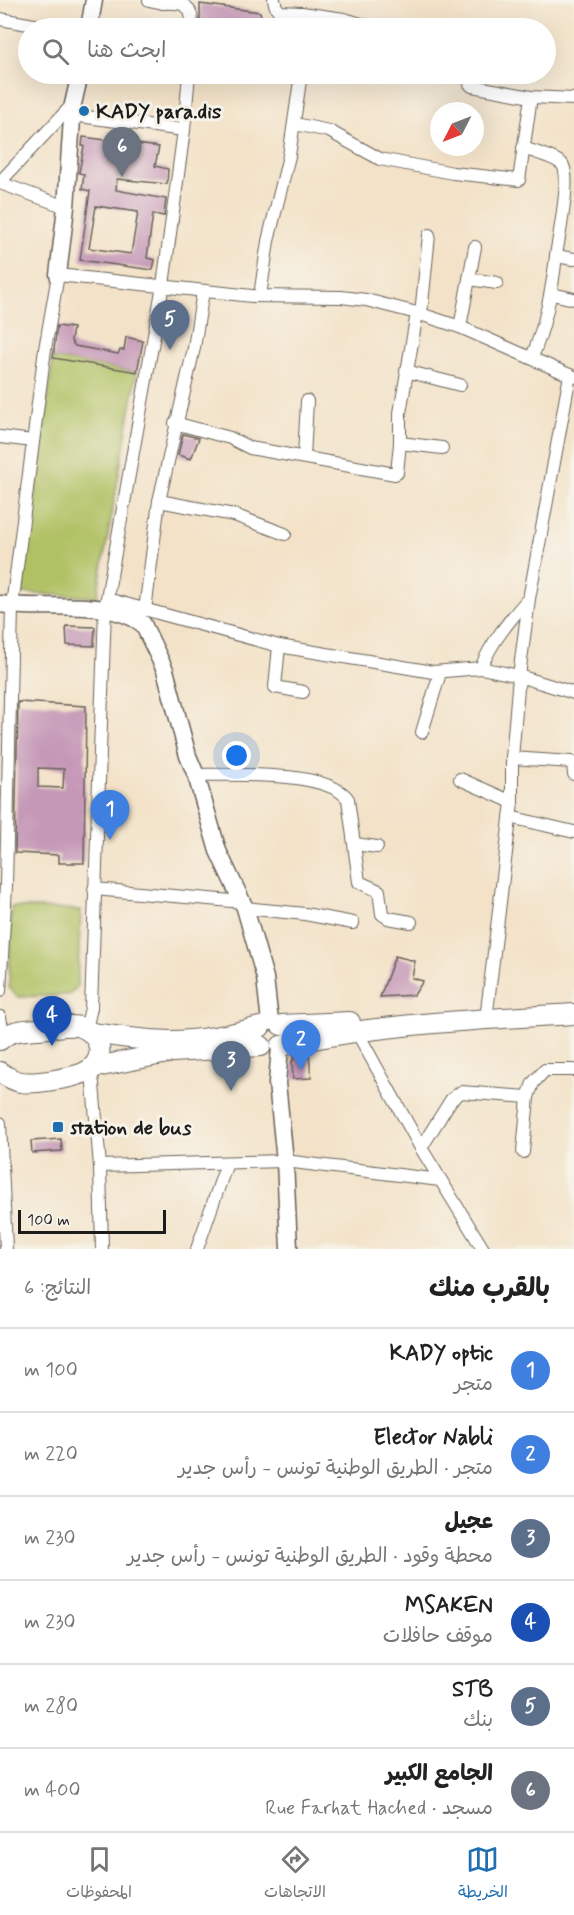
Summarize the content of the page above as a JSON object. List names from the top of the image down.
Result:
{
  "places": {
    "other": ["KADY para.dis"],
    "transit": ["station de bus"]
  },
  "scale_bar": "100 m",
  "north": "bottom left",
  "page": {
    "search": "ابحث هنا",
    "pins": [
      "6",
      "5",
      "1",
      "4",
      "2",
      "3"
    ],
    "scale": "100 m",
    "heading": ["بالقرب منك", "النتائج: 6"],
    "list": [
      {
        "mark": "1",
        "name": "KADY optic",
        "note": "متجر",
        "value": "100 m"
      },
      {
        "mark": "2",
        "name": "Elector Nabli",
        "note": "متجر · الطريق الوطنية تونس - رأس جدير",
        "value": "220 m"
      },
      {
        "mark": "3",
        "name": "عجيل",
        "note": "محطة وقود · الطريق الوطنية تونس - رأس جدير",
        "value": "230 m"
      },
      {
        "mark": "4",
        "name": "MSAKEN",
        "note": "موقف حافلات",
        "value": "230 m"
      },
      {
        "mark": "5",
        "name": "STB",
        "note": "بنك",
        "value": "280 m"
      },
      {
        "mark": "6",
        "name": "الجامع الكبير",
        "note": "مسجد · Rue Farhat Hached",
        "value": "400 m"
      }
    ],
    "nav": ["الخريطة", "الاتجاهات", "المحفوظات"]
  }
}
